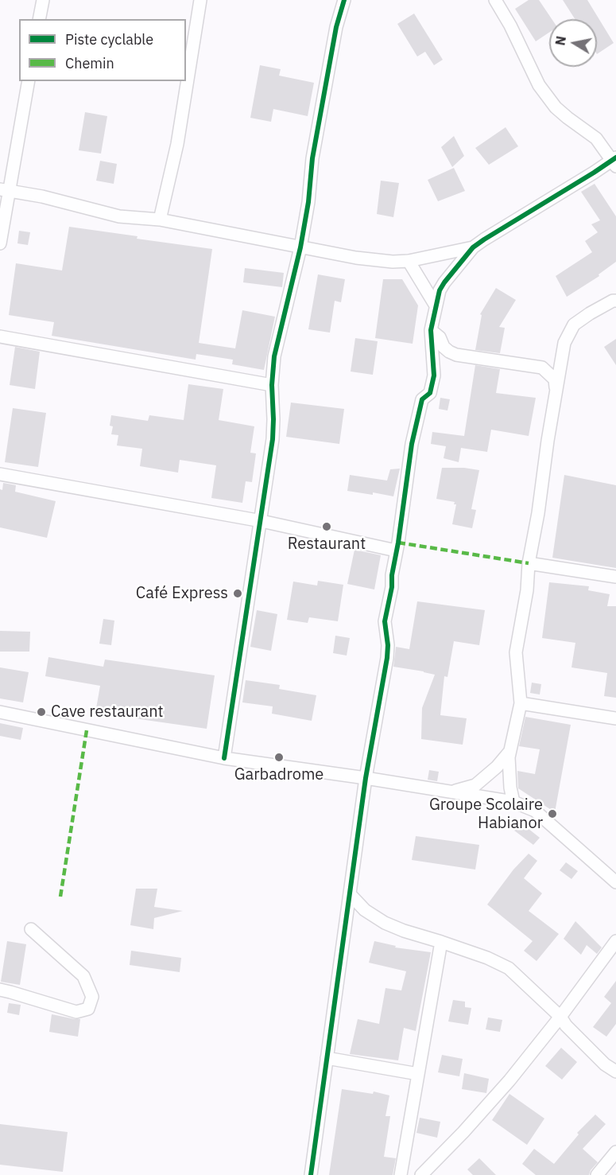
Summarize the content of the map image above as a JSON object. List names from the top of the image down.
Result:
{
  "places": [
    "Restaurant",
    "Café Express",
    "Cave restaurant",
    "Garbadrome",
    "Groupe Scolaire Habianor"
  ],
  "legend": ["Piste cyclable", "Chemin"],
  "north": "left"
}
